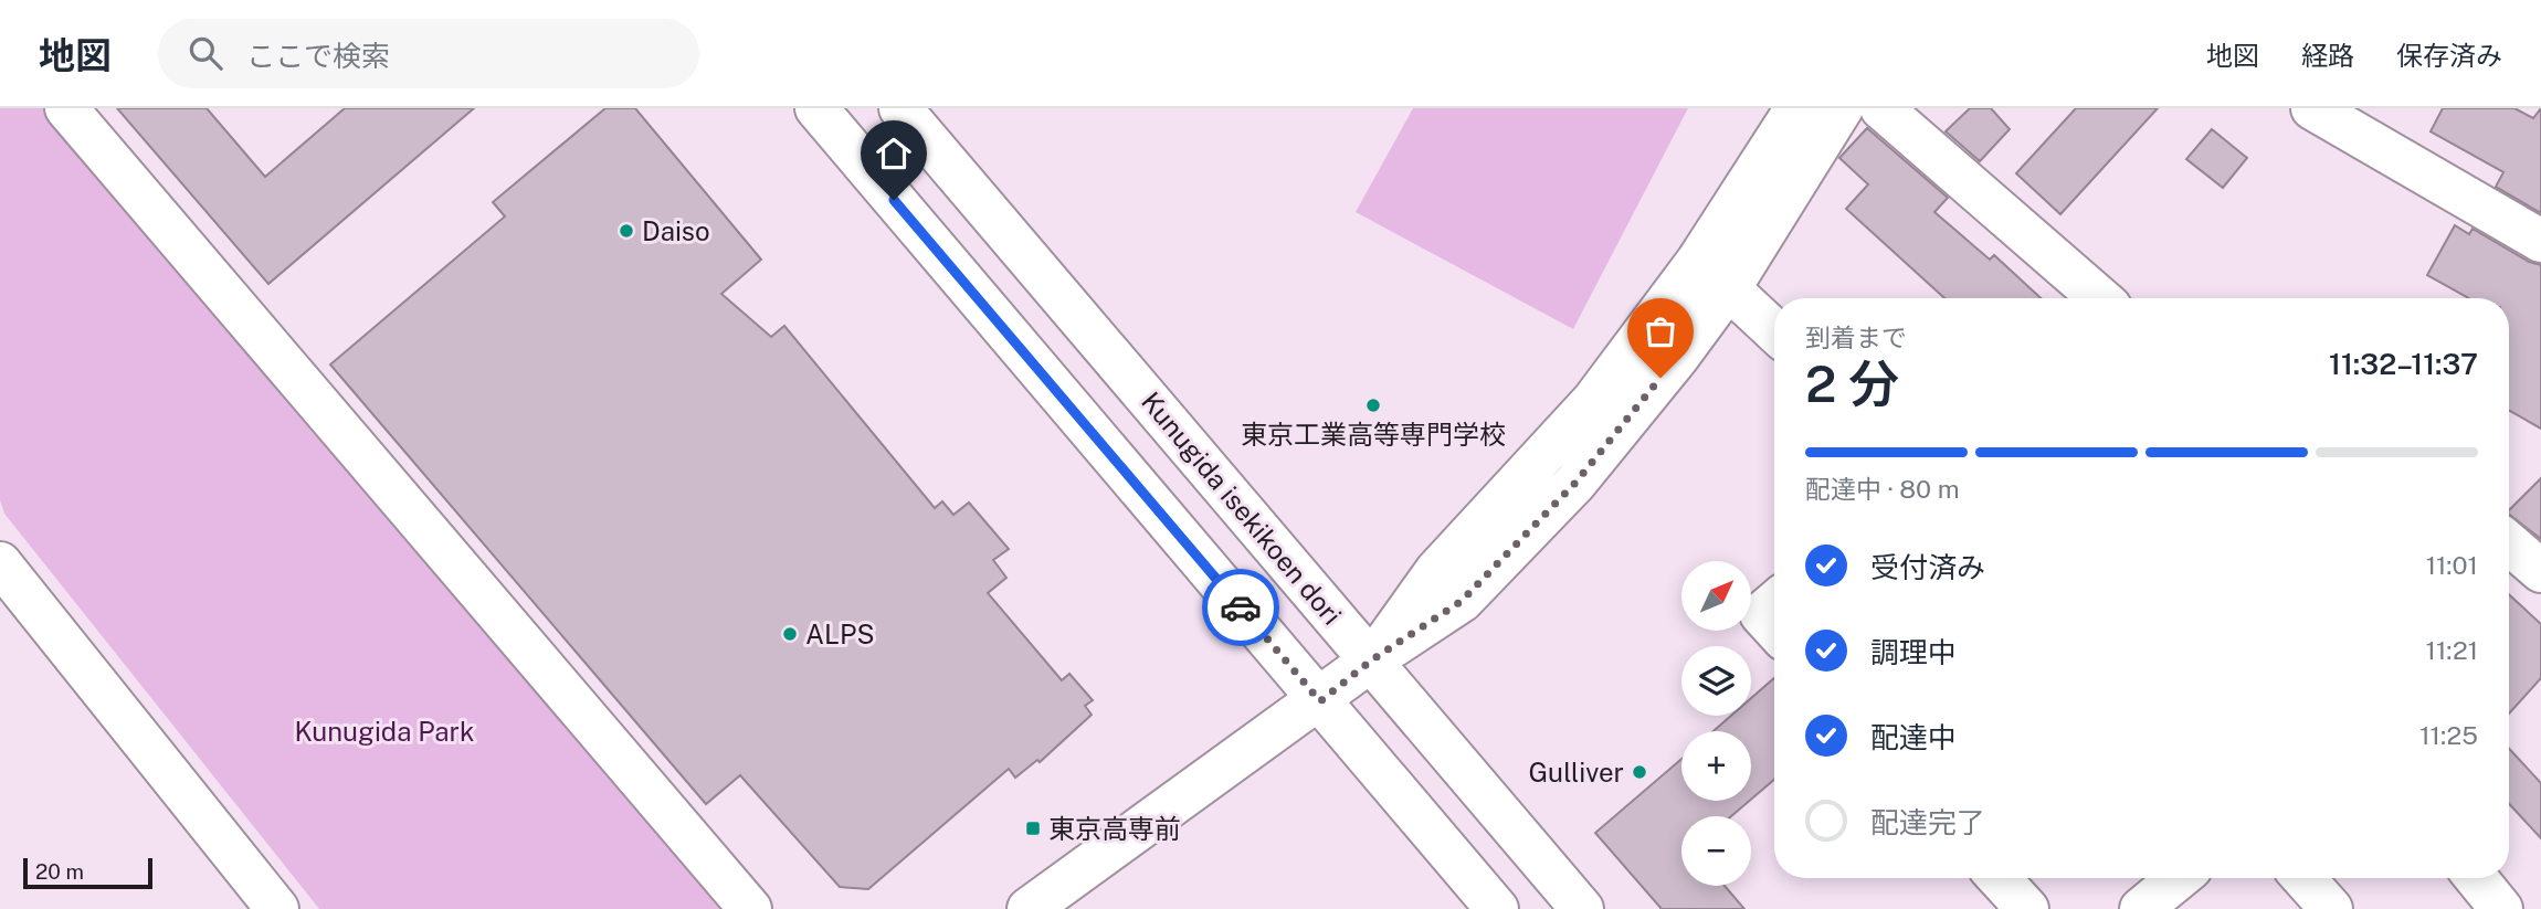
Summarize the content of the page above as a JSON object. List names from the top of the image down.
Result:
{
  "streets": {
    "street": ["Kunugida isekikoen dori"]
  },
  "parks": ["Kunugida Park"],
  "places": {
    "other": [
      "Daiso",
      "東京工業高等専門学校",
      "ALPS",
      "Gulliver"
    ],
    "transit": ["東京高専前"]
  },
  "scale_bar": "20 m",
  "north": "top right",
  "page": {
    "header": "地図",
    "search": "ここで検索",
    "nav": ["地図", "経路", "保存済み"],
    "heading": ["2 分", "到着まで", "11:32–11:37"],
    "bar": "配達中 · 80 m",
    "list": [
      ["受付済み", "11:01"],
      ["調理中", "11:21"],
      ["配達中", "11:25"],
      "配達完了"
    ],
    "map_buttons": ["+", "−"],
    "scale": "20 m"
  }
}
